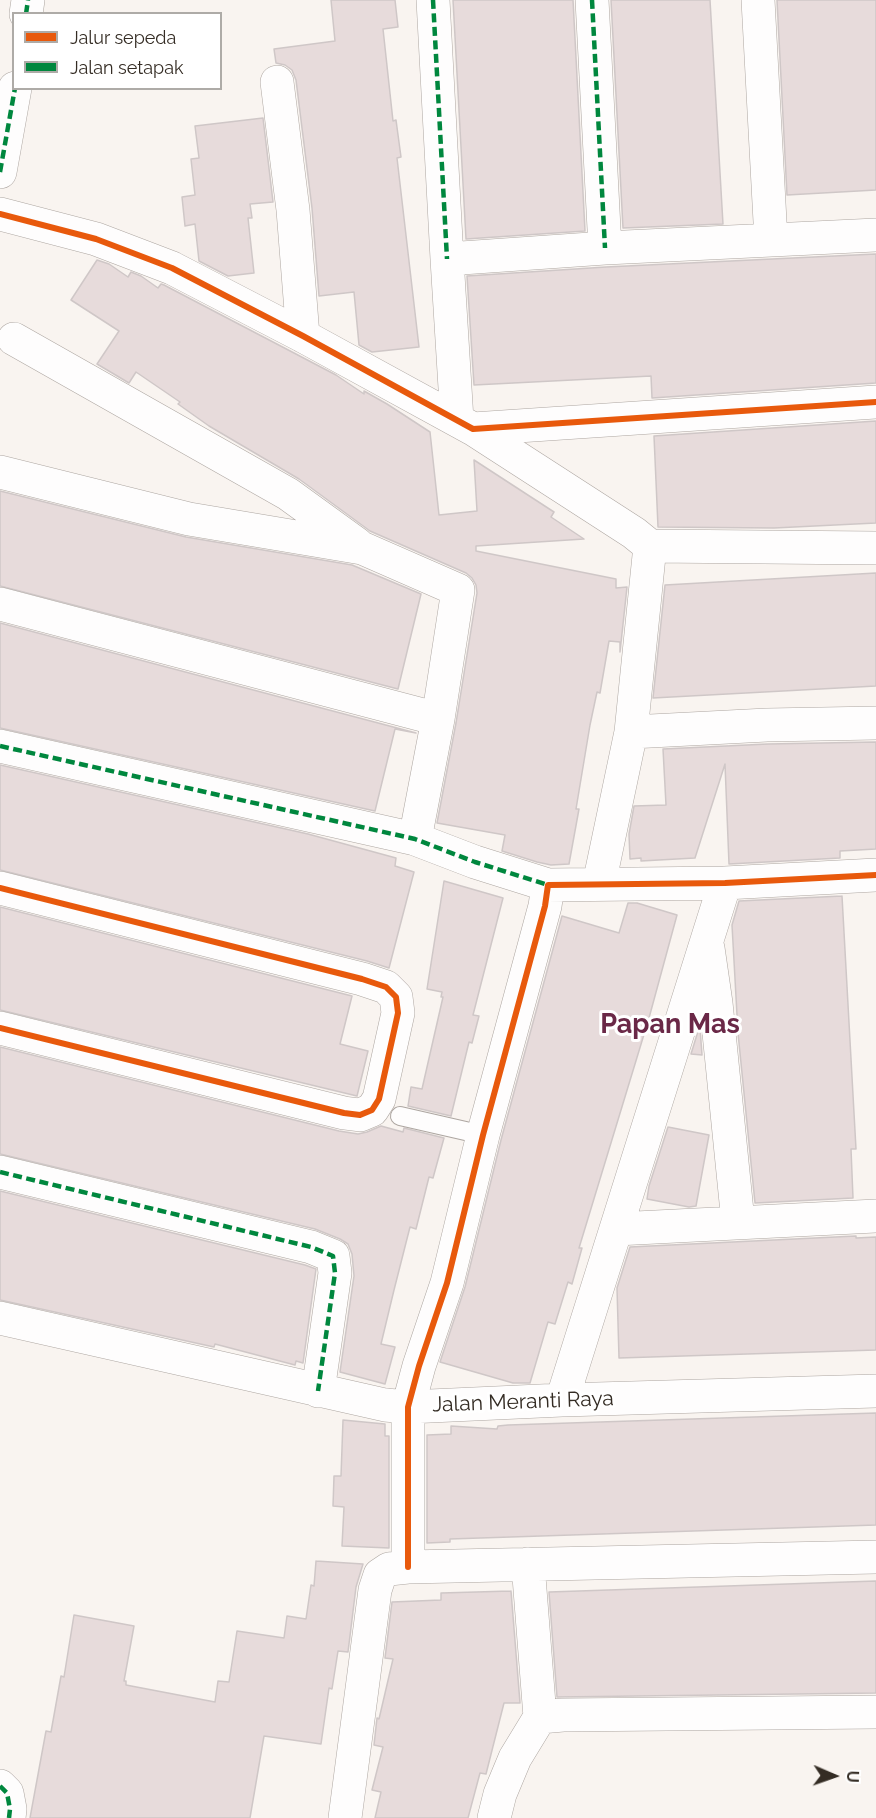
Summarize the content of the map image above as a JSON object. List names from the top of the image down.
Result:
{
  "streets": {
    "street": ["Jalan Meranti Raya"]
  },
  "districts": ["Papan Mas"],
  "legend": ["Jalur sepeda", "Jalan setapak"],
  "north": "right"
}
